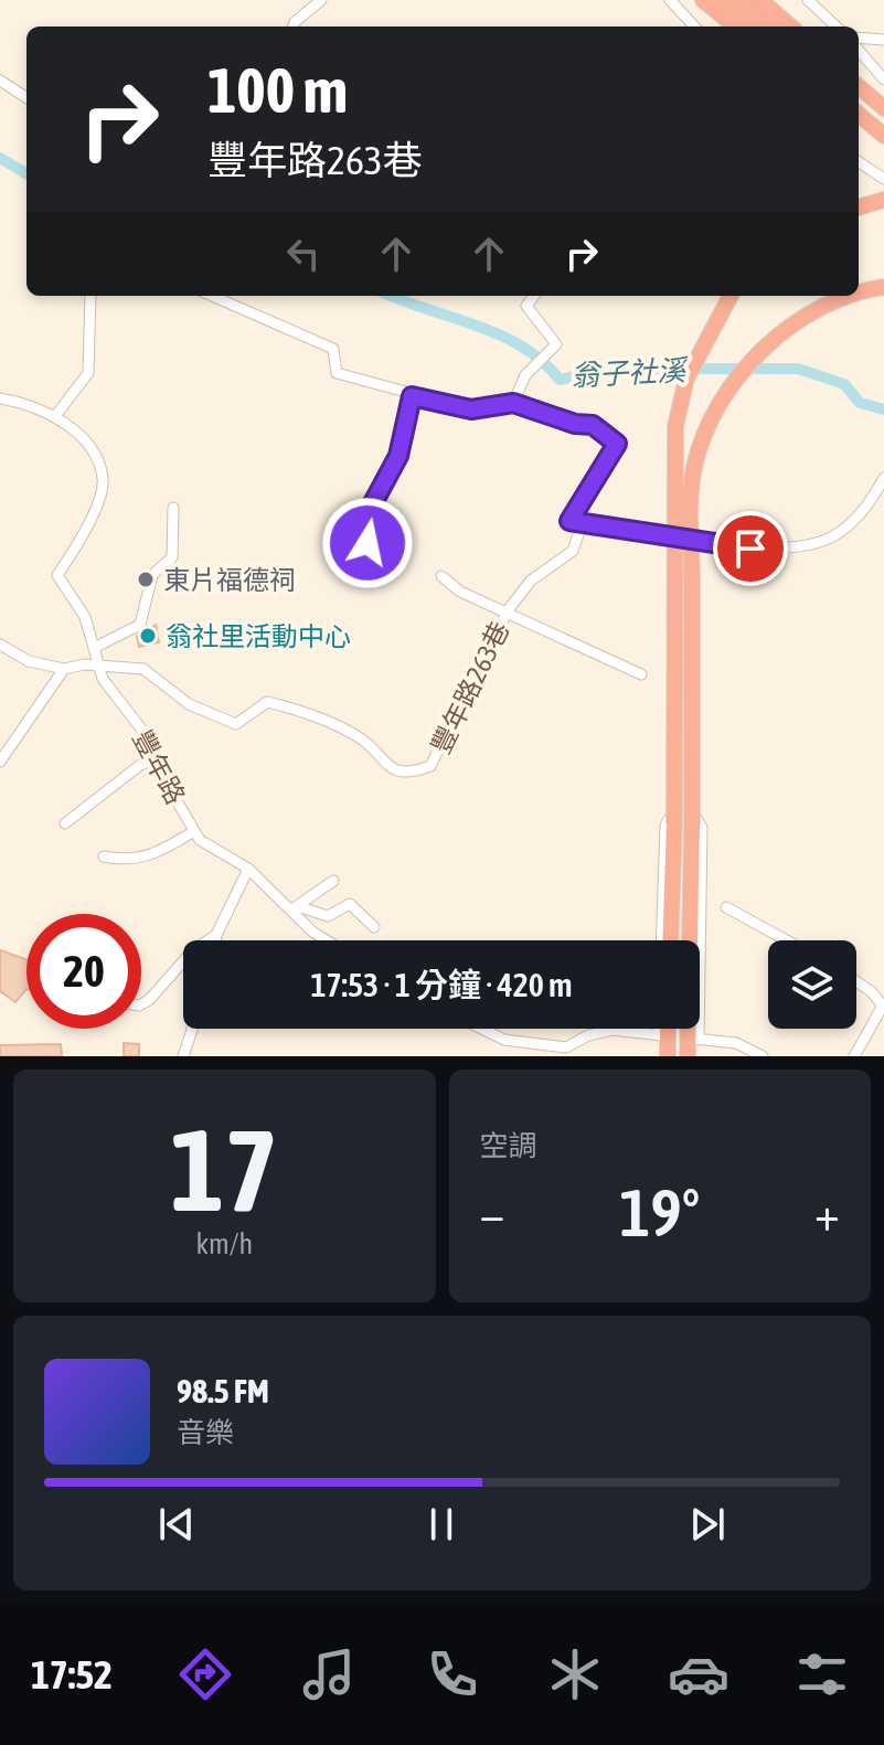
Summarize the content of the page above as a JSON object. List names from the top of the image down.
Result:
{
  "streets": {
    "street": ["豐年路263巷", "豐年路"]
  },
  "crossings": [
    ["豐年路263巷", "豐年路"]
  ],
  "water": ["翁子社溪"],
  "places": ["東片福德祠", "翁社里活動中心"],
  "page": {
    "turn": ["100 m", "豐年路263巷"],
    "limit": "20",
    "trip": "17:53 · 1 分鐘 · 420 m",
    "tile": [
      ["17", "km/h"],
      "空調"
    ],
    "heat": ["−", "19°", "+"],
    "song": ["98.5 FM", "音樂"],
    "tabs": "17:52"
  }
}
